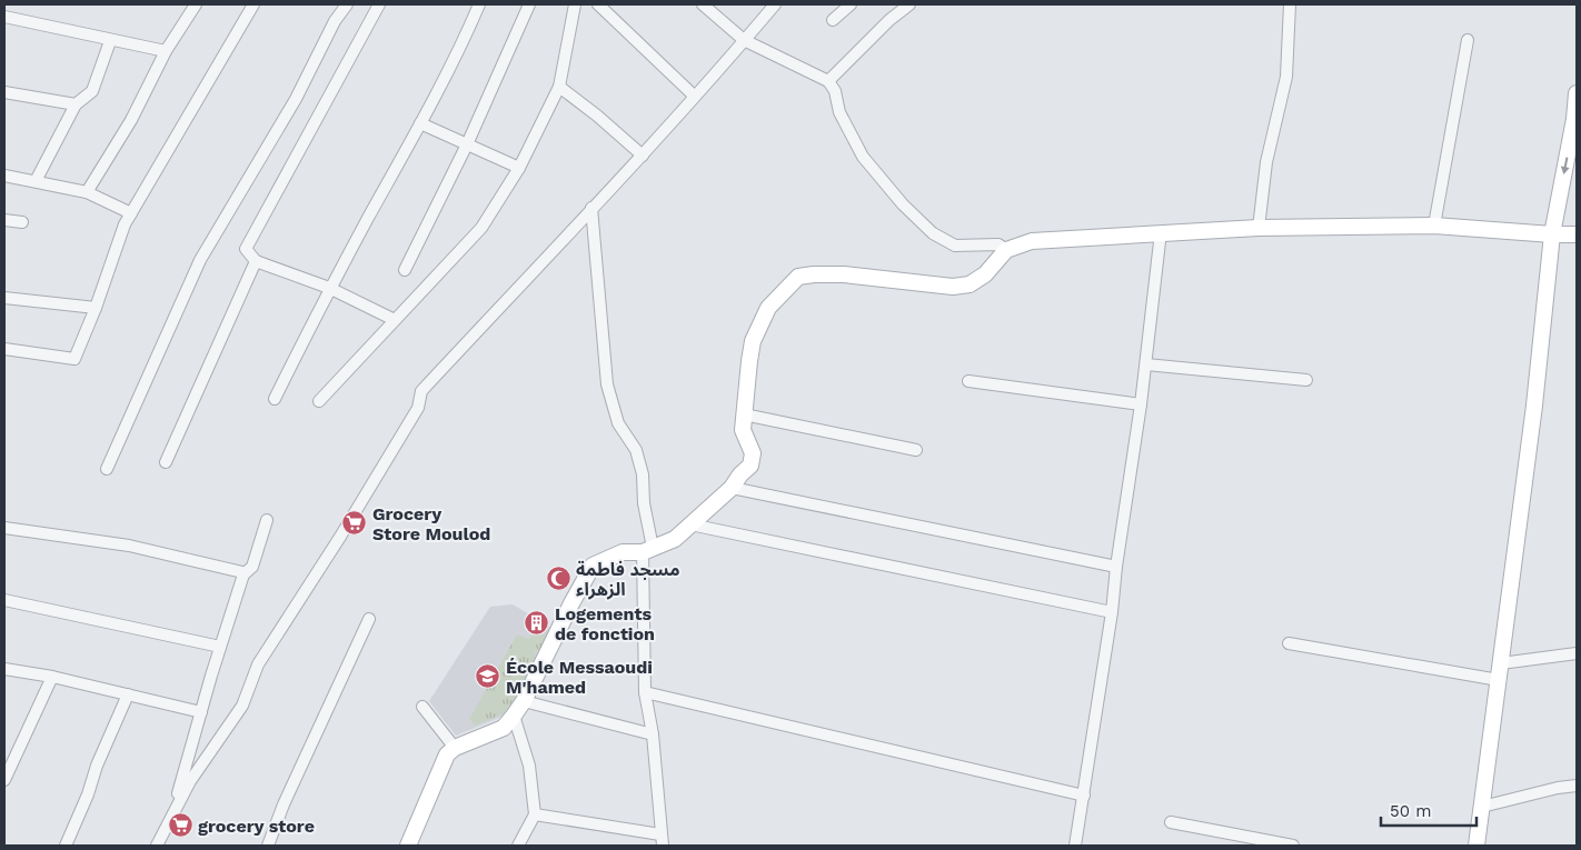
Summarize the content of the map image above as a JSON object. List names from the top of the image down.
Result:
{
  "places": {
    "supermarket": ["Grocery Store Moulod", "grocery store"],
    "mosque": ["مسجد فاطمة الزهراء"],
    "building": ["Logements de fonction"],
    "school or university": ["École Messaoudi M'hamed"]
  },
  "scale_bar": "50 m"
}
